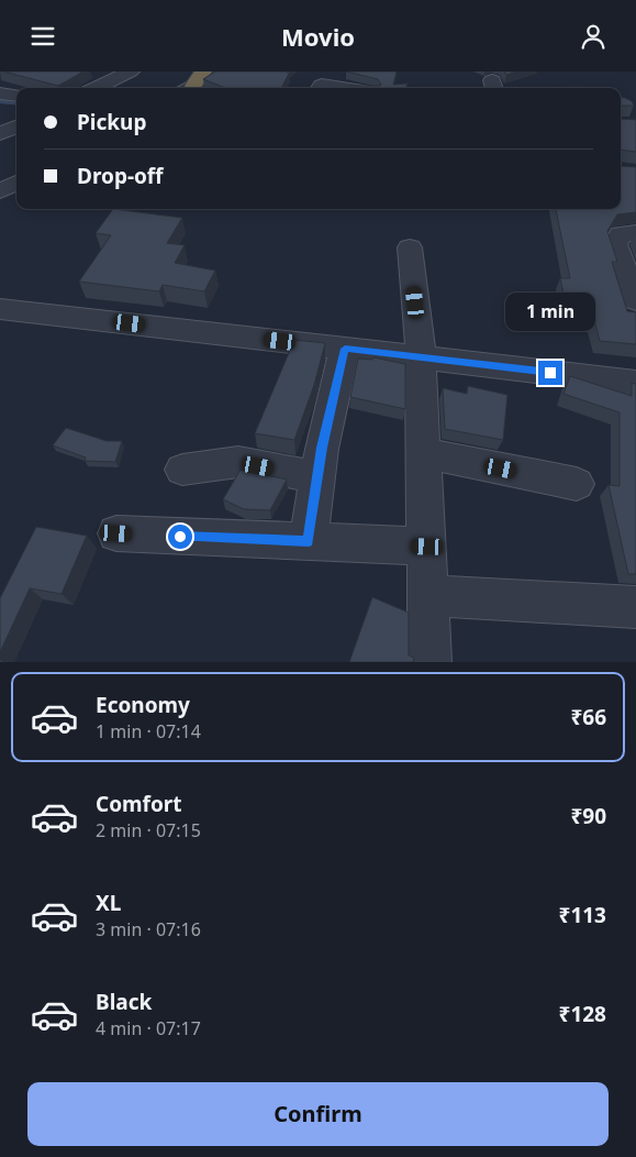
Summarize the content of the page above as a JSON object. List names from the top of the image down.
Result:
{
  "page": {
    "header": "Movio",
    "banner": ["Pickup", "Drop-off"],
    "bubble": "1 min",
    "list": [
      {
        "name": "Economy",
        "note": "1 min · 07:14",
        "value": "₹66"
      },
      {
        "name": "Comfort",
        "note": "2 min · 07:15",
        "value": "₹90"
      },
      {
        "name": "XL",
        "note": "3 min · 07:16",
        "value": "₹113"
      },
      {
        "name": "Black",
        "note": "4 min · 07:17",
        "value": "₹128"
      }
    ],
    "buttons": "Confirm"
  }
}
